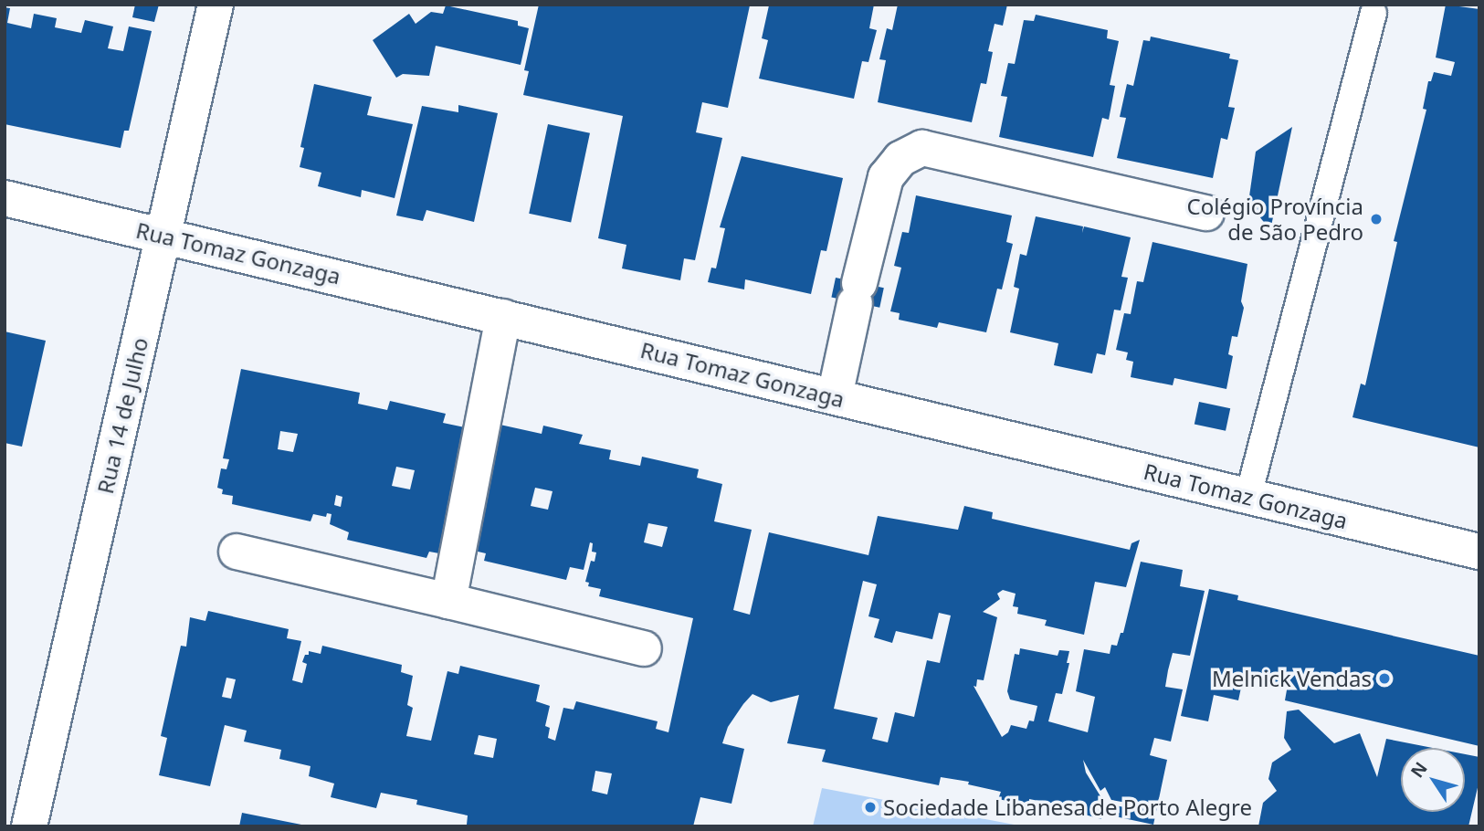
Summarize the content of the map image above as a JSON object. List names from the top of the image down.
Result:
{
  "streets": {
    "street": ["Rua Tomaz Gonzaga", "Rua 14 de Julho"]
  },
  "crossings": [
    ["Rua Tomaz Gonzaga", "Rua 14 de Julho"]
  ],
  "places": ["Colégio Província de São Pedro", "Melnick Vendas", "Sociedade Libanesa de Porto Alegre"],
  "north": "top left"
}
